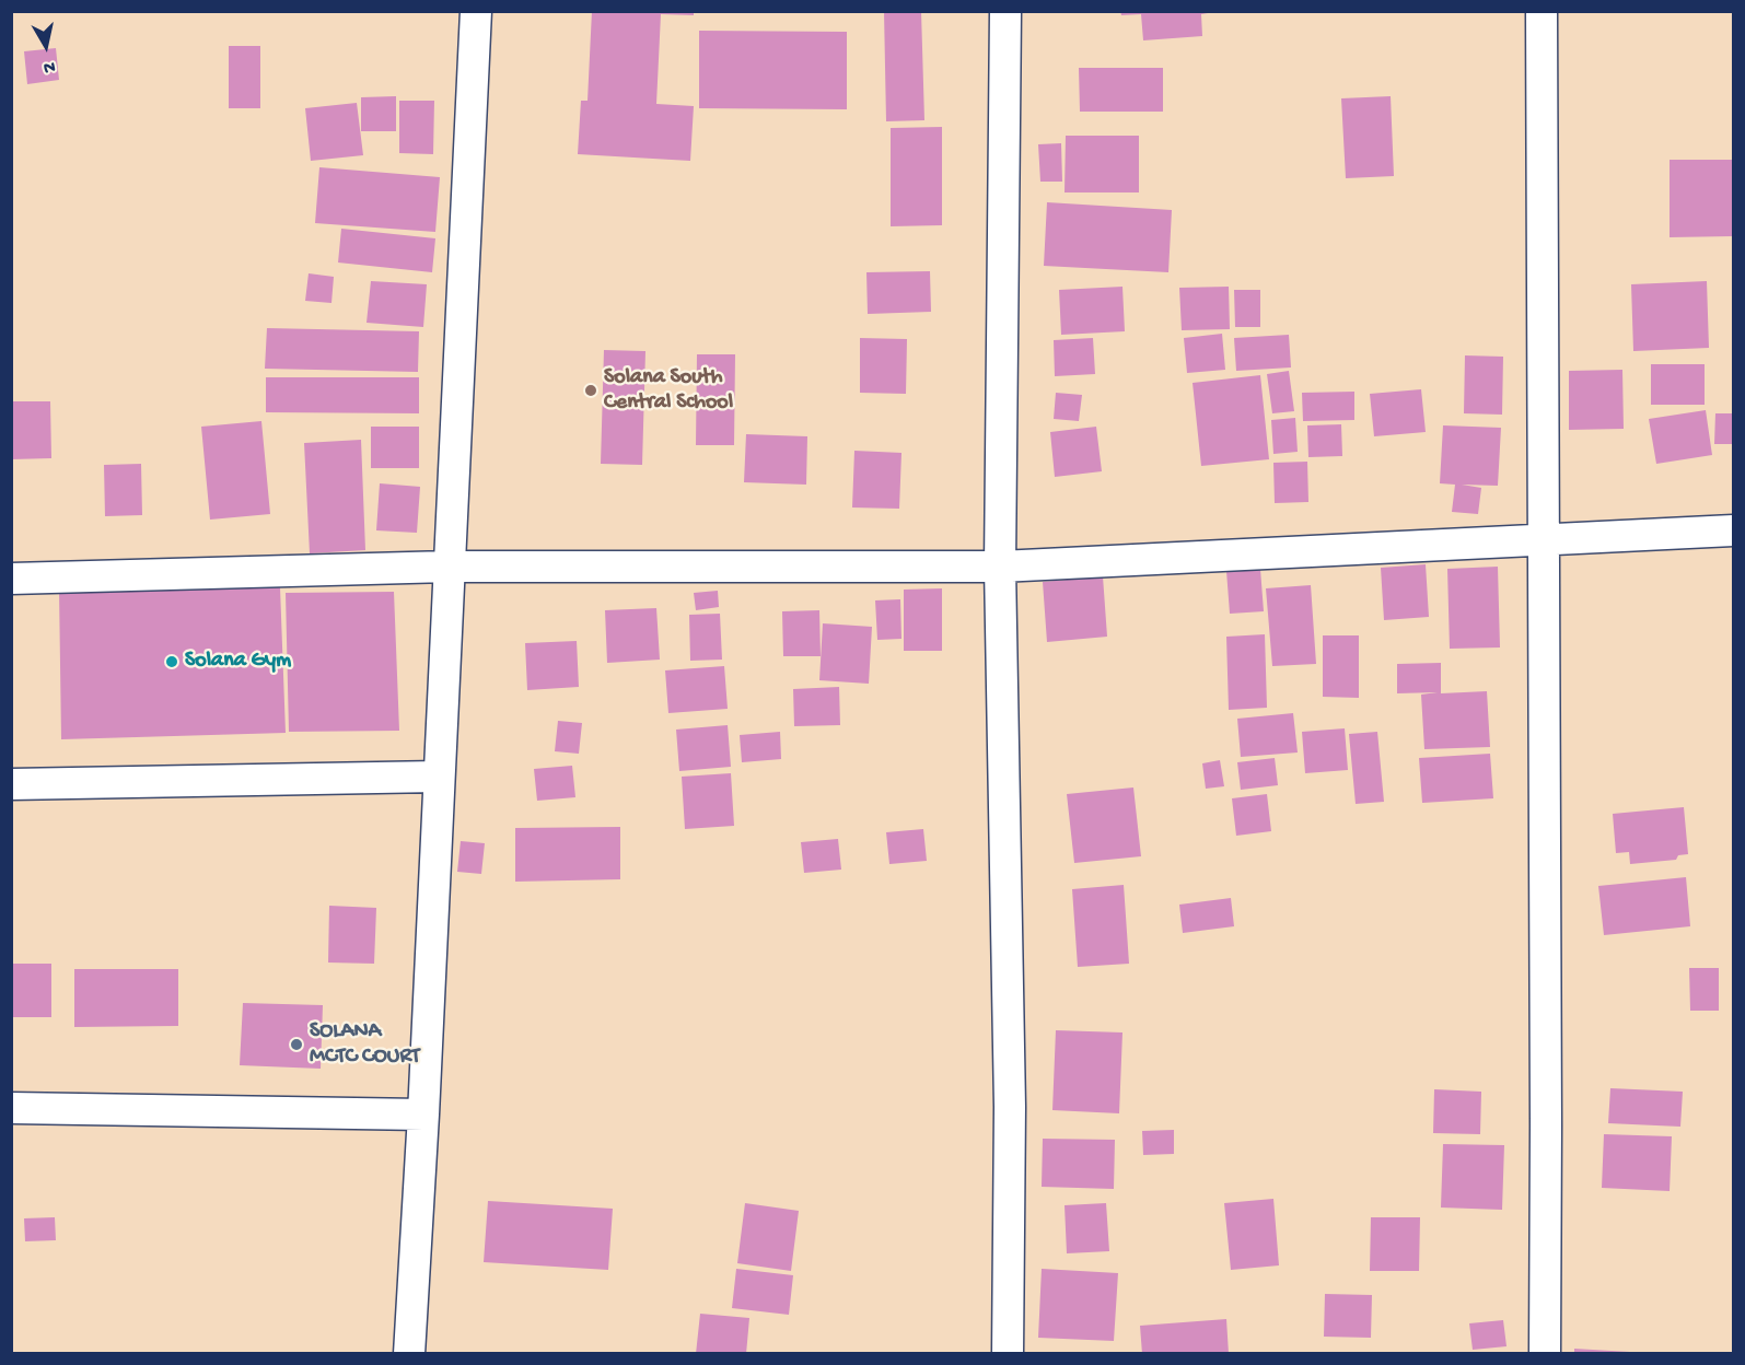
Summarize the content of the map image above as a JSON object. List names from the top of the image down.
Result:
{
  "places": ["Solana South Central School", "Solana Gym", "SOLANA MCTC COURT"],
  "north": "bottom"
}
